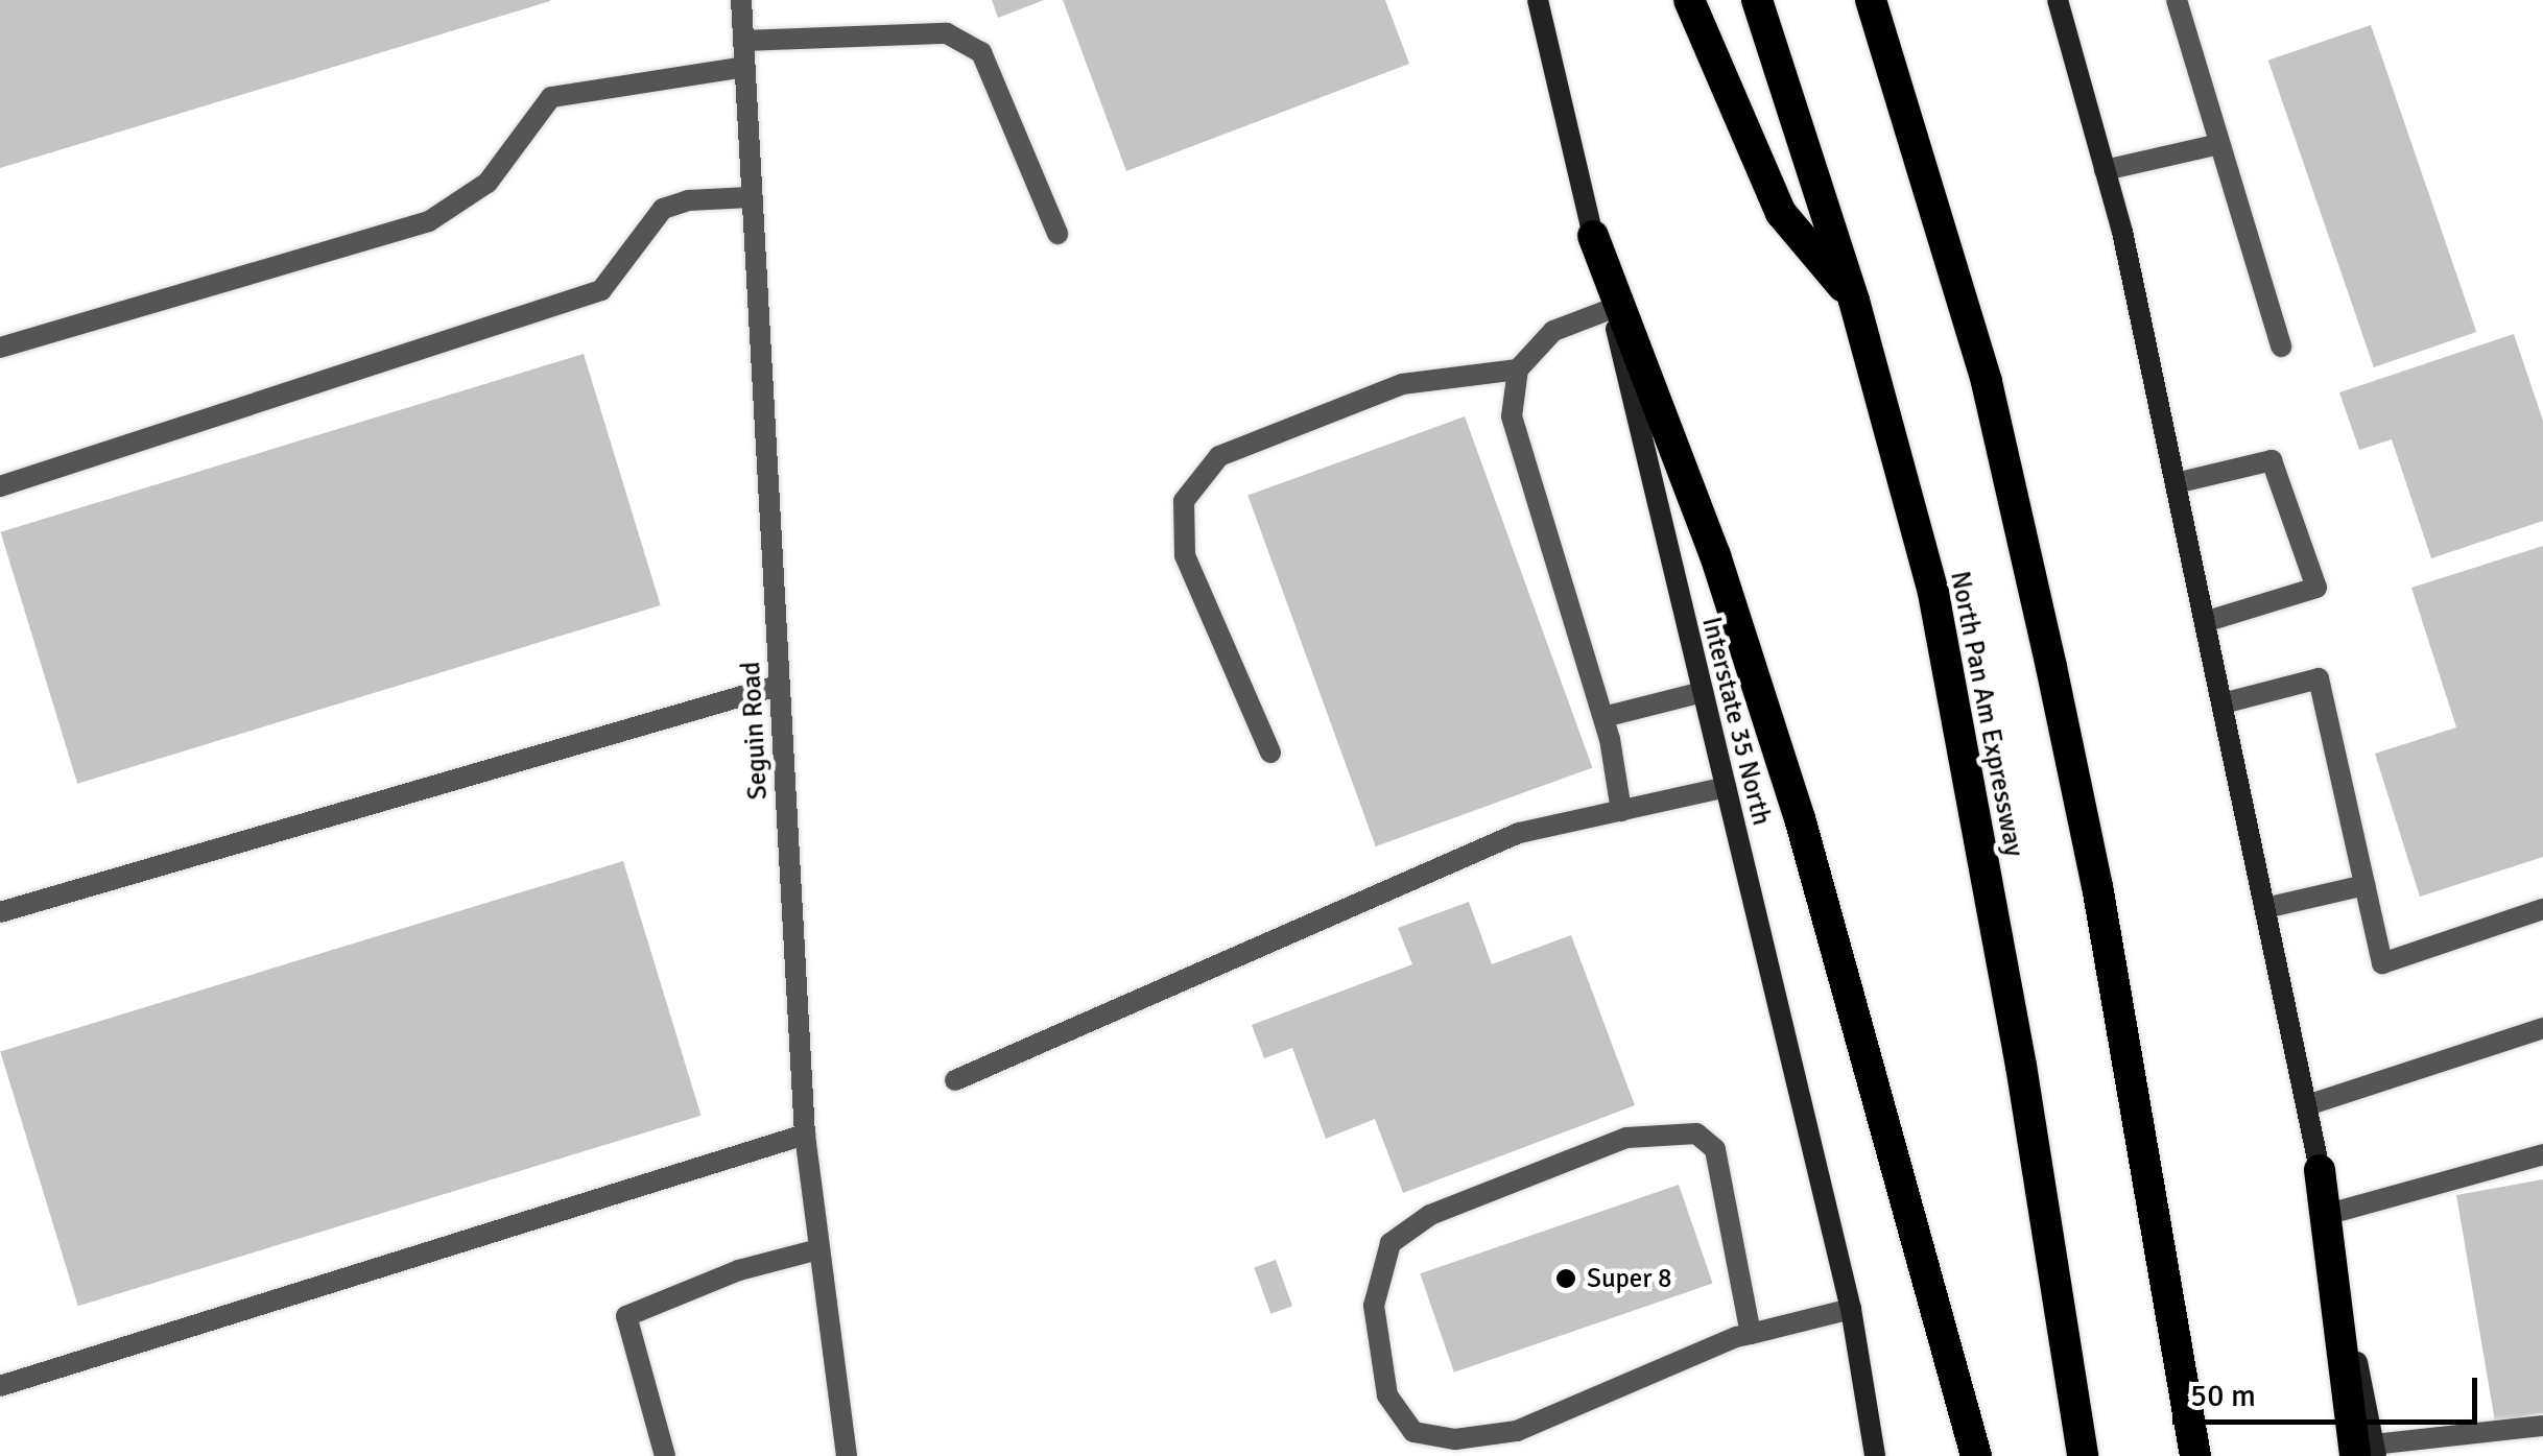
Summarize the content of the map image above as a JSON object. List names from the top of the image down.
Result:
{
  "streets": {
    "highway": ["North Pan Am Expressway"],
    "main road": ["Interstate 35 North"],
    "street": ["Seguin Road"]
  },
  "places": ["Super 8"],
  "scale_bar": "50 m"
}
